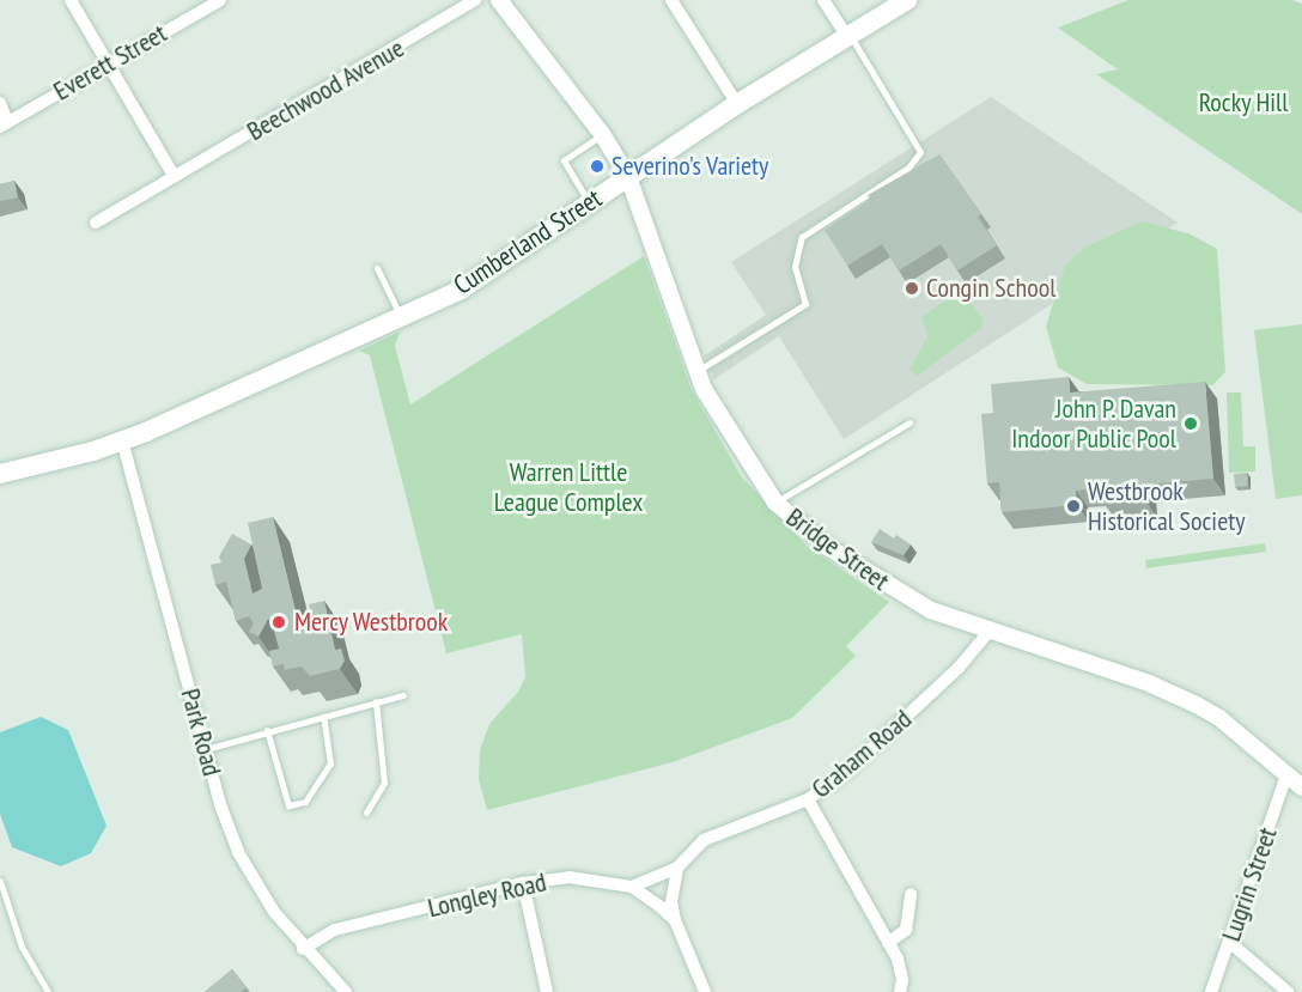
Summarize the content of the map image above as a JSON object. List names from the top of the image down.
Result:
{
  "streets": {
    "main road": ["Cumberland Street"],
    "street": [
      "Everett Street",
      "Beechwood Avenue",
      "Bridge Street",
      "Park Road",
      "Graham Road",
      "Lugrin Street",
      "Longley Road"
    ]
  },
  "crossings": [
    ["Cumberland Street", "Bridge Street"],
    ["Cumberland Street", "Park Road"],
    ["Bridge Street", "Graham Road"],
    ["Bridge Street", "Lugrin Street"],
    ["Park Road", "Longley Road"],
    ["Graham Road", "Longley Road"]
  ],
  "parks": ["Rocky Hill", "Warren Little League Complex"],
  "places": [
    "Severino's Variety",
    "Congin School",
    "John P. Davan Indoor Public Pool",
    "Westbrook Historical Society",
    "Mercy Westbrook"
  ]
}
